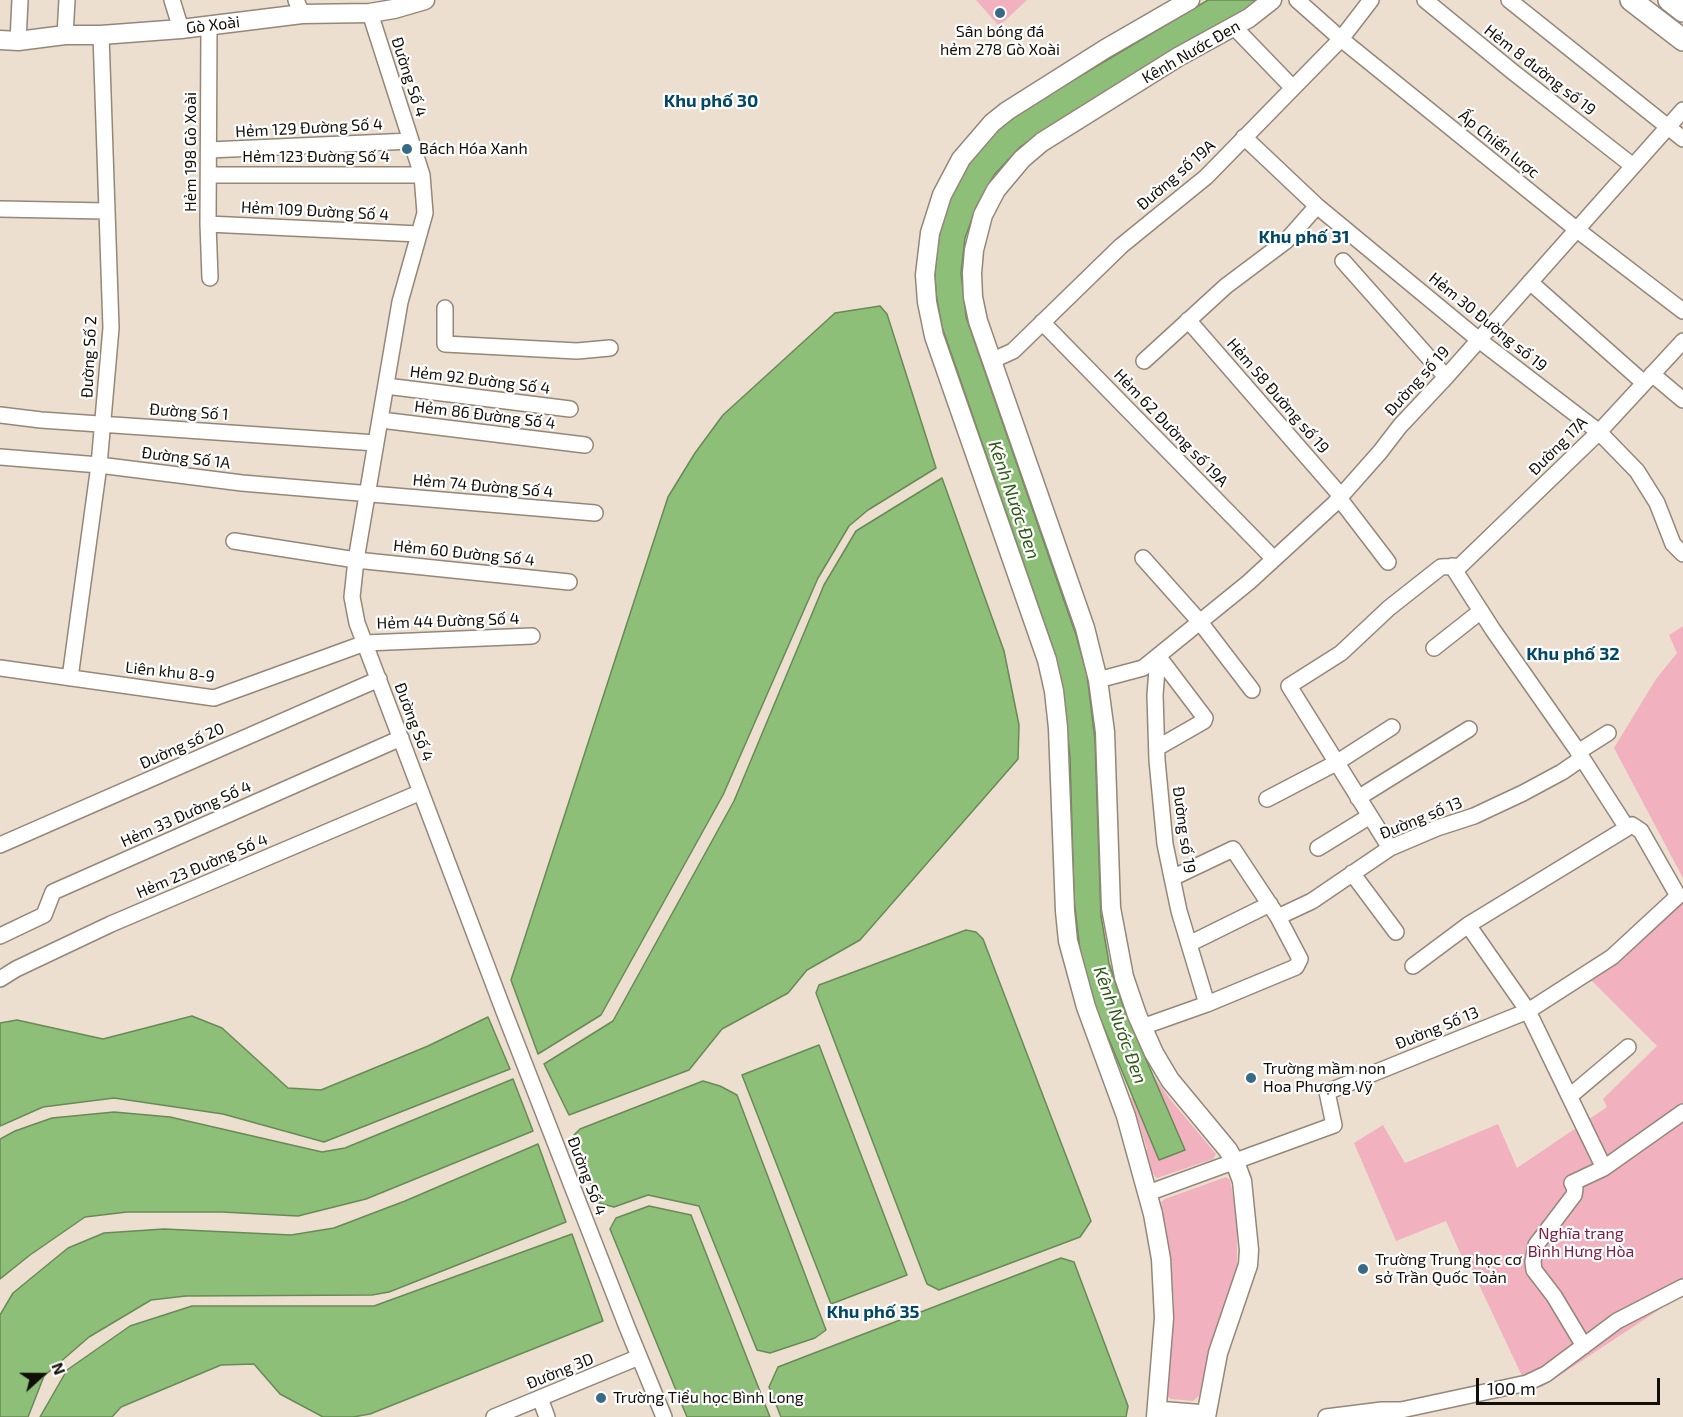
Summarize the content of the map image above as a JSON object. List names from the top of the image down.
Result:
{
  "streets": {
    "street": [
      "Gò Xoài",
      "Kênh Nước Đen",
      "Hẻm 8 đường số 19",
      "Đường Số 4",
      "Hẻm 129 Đường Số 4",
      "Ấp Chiến lược",
      "Hẻm 198 Gò Xoài",
      "Hẻm 123 Đường Số 4",
      "Đường số 19A",
      "Hẻm 109 Đường Số 4",
      "Hẻm 30 Đường số 19",
      "Đường Số 2",
      "Hẻm 92 Đường Số 4",
      "Đường số 19",
      "Hẻm 58 Đường số 19",
      "Đường Số 1",
      "Hẻm 86 Đường Số 4",
      "Hẻm 62 Đường số 19A",
      "Đường 17A",
      "Đường Số 1A",
      "Hẻm 74 Đường Số 4",
      "Hẻm 60 Đường Số 4",
      "Hẻm 44 Đường Số 4",
      "Liên khu 8-9",
      "Đường số 20",
      "Hẻm 33 Đường Số 4",
      "Đường số 13",
      "Hẻm 23 Đường Số 4",
      "Đường Số 13",
      "Đường 3D"
    ]
  },
  "crossings": [
    ["Gò Xoài", "Đường Số 4"],
    ["Gò Xoài", "Hẻm 198 Gò Xoài"],
    ["Gò Xoài", "Đường Số 2"],
    ["Kênh Nước Đen", "Đường số 19A"],
    ["Kênh Nước Đen", "Đường số 19"],
    ["Kênh Nước Đen", "Đường Số 13"],
    ["Hẻm 8 đường số 19", "Đường số 19"],
    ["Đường Số 4", "Hẻm 129 Đường Số 4"],
    ["Đường Số 4", "Hẻm 123 Đường Số 4"],
    ["Đường Số 4", "Hẻm 109 Đường Số 4"],
    ["Đường Số 4", "Hẻm 92 Đường Số 4"],
    ["Đường Số 4", "Đường Số 1"],
    ["Đường Số 4", "Hẻm 86 Đường Số 4"],
    ["Đường Số 4", "Đường Số 1A"],
    ["Đường Số 4", "Hẻm 74 Đường Số 4"],
    ["Đường Số 4", "Hẻm 60 Đường Số 4"],
    ["Đường Số 4", "Hẻm 44 Đường Số 4"],
    ["Đường Số 4", "Liên khu 8-9"],
    ["Đường Số 4", "Đường số 20"],
    ["Đường Số 4", "Hẻm 33 Đường Số 4"],
    ["Đường Số 4", "Hẻm 23 Đường Số 4"],
    ["Đường Số 4", "Đường 3D"],
    ["Hẻm 129 Đường Số 4", "Hẻm 198 Gò Xoài"],
    ["Ấp Chiến lược", "Đường số 19A"],
    ["Ấp Chiến lược", "Đường số 19"],
    ["Hẻm 198 Gò Xoài", "Hẻm 123 Đường Số 4"],
    ["Hẻm 198 Gò Xoài", "Hẻm 109 Đường Số 4"],
    ["Đường số 19A", "Hẻm 30 Đường số 19"],
    ["Đường số 19A", "Hẻm 62 Đường số 19A"],
    ["Hẻm 30 Đường số 19", "Đường số 19"],
    ["Hẻm 30 Đường số 19", "Đường 17A"],
    ["Đường Số 2", "Đường Số 1"],
    ["Đường Số 2", "Đường Số 1A"],
    ["Đường Số 2", "Liên khu 8-9"],
    ["Đường số 19", "Hẻm 58 Đường số 19"],
    ["Đường số 19", "Hẻm 62 Đường số 19A"],
    ["Đường số 19", "Đường số 13"],
    ["Đường Số 1A", "Hẻm 74 Đường Số 4"],
    ["Hẻm 44 Đường Số 4", "Liên khu 8-9"]
  ],
  "districts": [
    "Khu phố 30",
    "Khu phố 31",
    "Khu phố 32",
    "Khu phố 35"
  ],
  "water": ["Kênh Nước Đen"],
  "parks": ["Nghĩa trang Bình Hưng Hòa"],
  "places": [
    "Sân bóng đá hẻm 278 Gò Xoài",
    "Bách Hóa Xanh",
    "Trường mầm non Hoa Phượng Vỹ",
    "Trường Trung học cơ sở Trần Quốc Toản",
    "Trường Tiểu học Bình Long"
  ],
  "scale_bar": "100 m",
  "north": "right"
}
